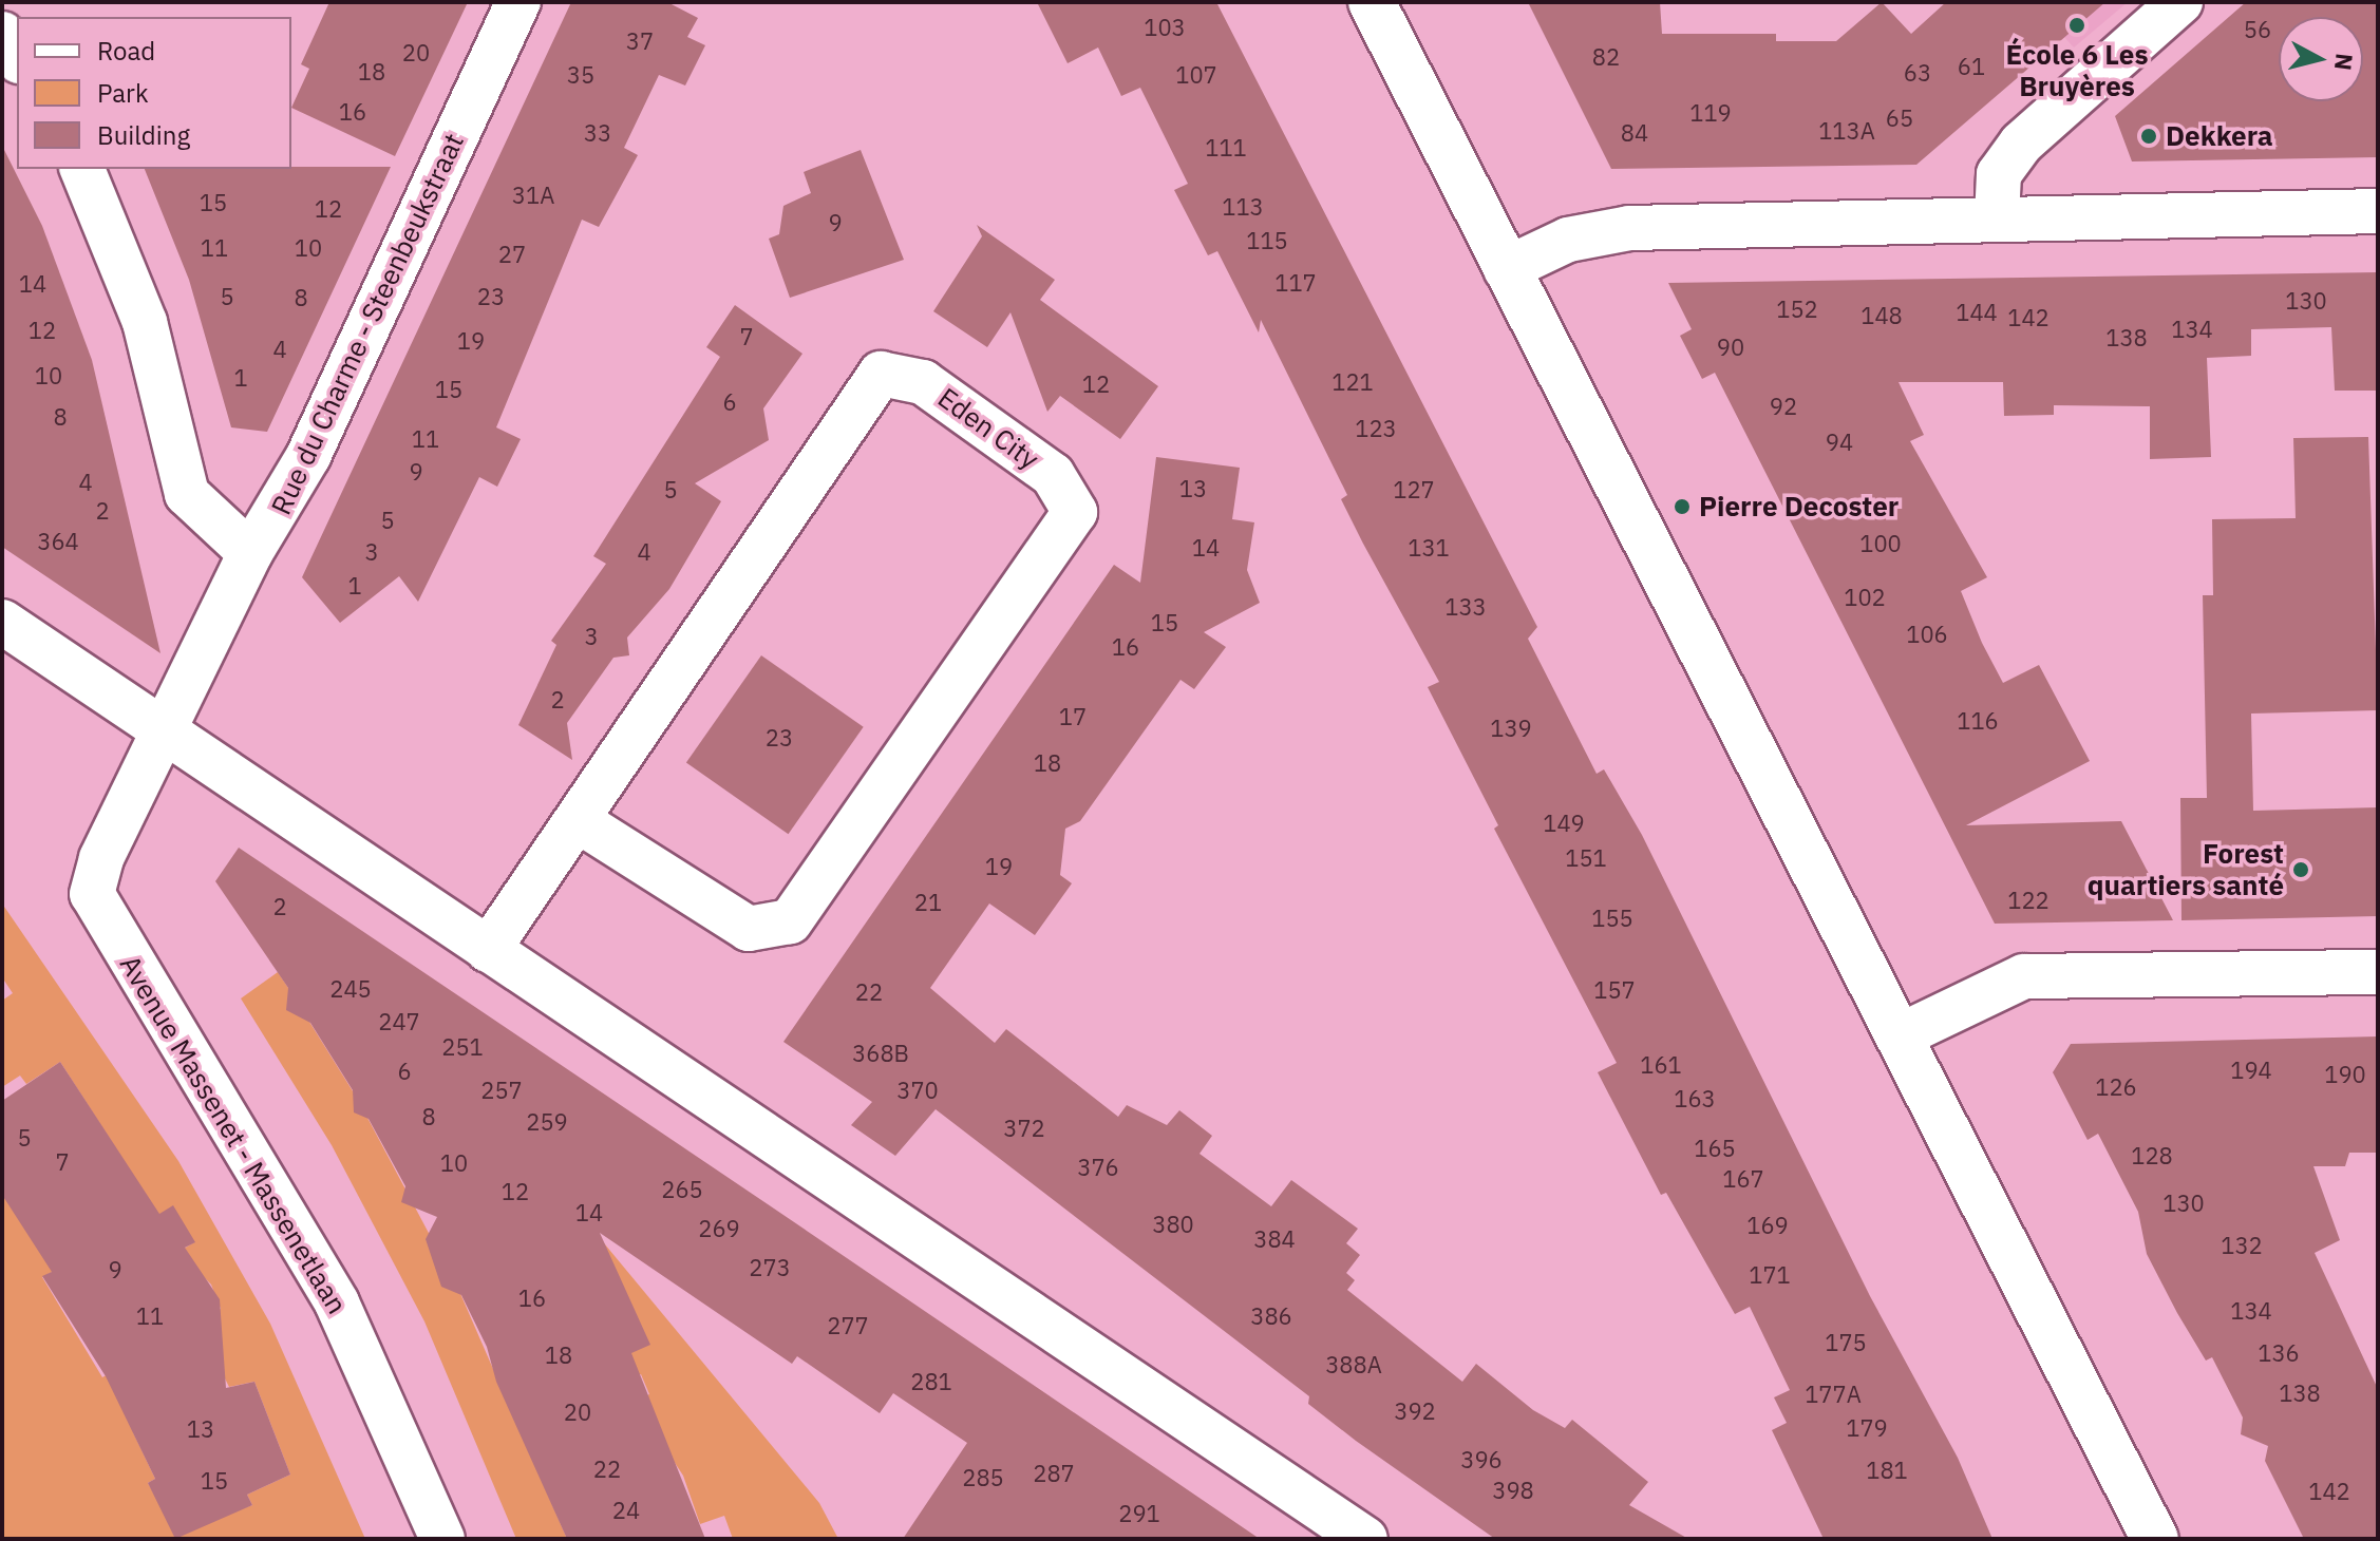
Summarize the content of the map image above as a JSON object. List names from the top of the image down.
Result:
{
  "streets": {
    "street": ["Rue du Charme - Steenbeukstraat", "Eden City", "Avenue Massenet - Massenetlaan"]
  },
  "crossings": [
    ["Rue du Charme - Steenbeukstraat", "Avenue Massenet - Massenetlaan"]
  ],
  "places": [
    "École 6 Les Bruyères",
    "Dekkera",
    "Pierre Decoster",
    "Forest quartiers santé"
  ],
  "house_numbers": [
    "103",
    "56",
    "37",
    "20",
    "82",
    "61",
    "18",
    "63",
    "35",
    "107",
    "16",
    "119",
    "65",
    "113A",
    "33",
    "84",
    "111",
    "31A",
    "15",
    "113",
    "12",
    "9",
    "115",
    "11",
    "10",
    "27",
    "117",
    "14",
    "5",
    "23",
    "8",
    "130",
    "152",
    "144",
    "148",
    "142",
    "134",
    "12",
    "7",
    "138",
    "19",
    "90",
    "4",
    "10",
    "1",
    "121",
    "12",
    "15",
    "6",
    "92",
    "8",
    "123",
    "11",
    "94",
    "9",
    "4",
    "13",
    "5",
    "127",
    "2",
    "5",
    "364",
    "100",
    "14",
    "131",
    "3",
    "4",
    "1",
    "102",
    "133",
    "15",
    "106",
    "3",
    "16",
    "2",
    "17",
    "116",
    "139",
    "23",
    "18",
    "149",
    "151",
    "19",
    "122",
    "21",
    "2",
    "155",
    "245",
    "157",
    "22",
    "247",
    "251",
    "368B",
    "161",
    "194",
    "6",
    "190",
    "126",
    "257",
    "370",
    "163",
    "8",
    "259",
    "372",
    "5",
    "165",
    "128",
    "7",
    "10",
    "376",
    "167",
    "265",
    "12",
    "130",
    "14",
    "380",
    "169",
    "269",
    "384",
    "132",
    "273",
    "9",
    "171",
    "16",
    "134",
    "11",
    "386",
    "277",
    "175",
    "136",
    "18",
    "388A",
    "281",
    "138",
    "177A",
    "392",
    "20",
    "179",
    "13",
    "396",
    "22",
    "181",
    "287",
    "285",
    "15",
    "398",
    "142",
    "24",
    "291"
  ],
  "legend": ["Road", "Park", "Building"],
  "north": "right"
}
